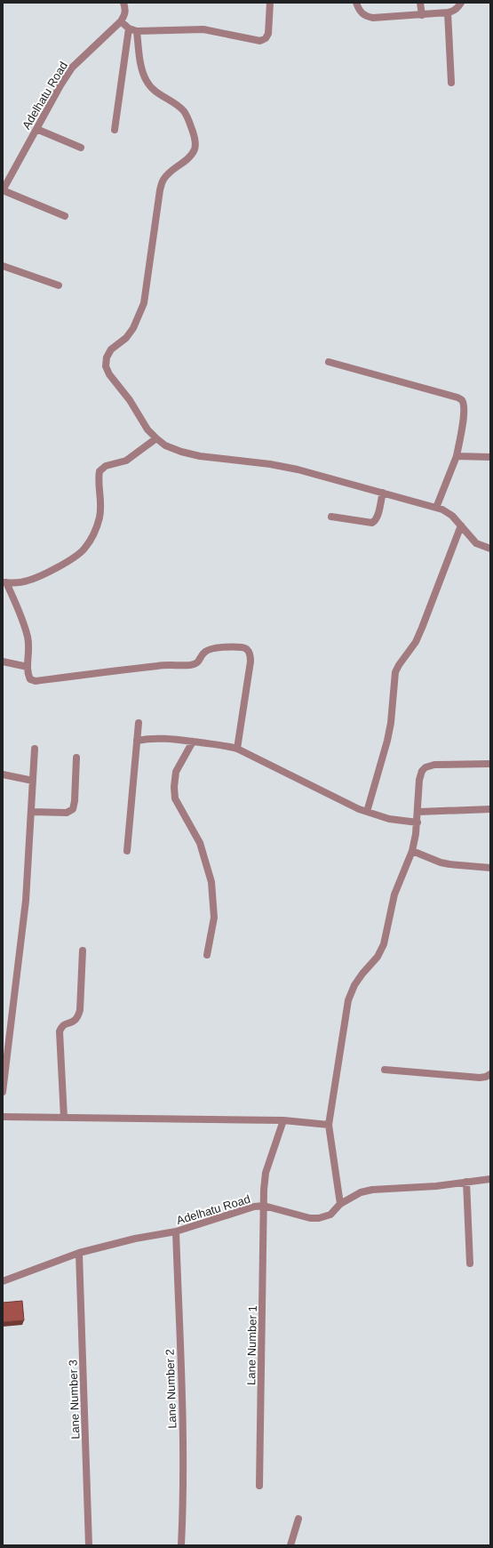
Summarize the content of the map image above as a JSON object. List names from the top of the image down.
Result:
{
  "streets": {
    "street": [
      "Adelhatu Road",
      "Lane Number 1",
      "Lane Number 2",
      "Lane Number 3"
    ]
  },
  "crossings": [
    ["Adelhatu Road", "Lane Number 1"],
    ["Adelhatu Road", "Lane Number 2"],
    ["Adelhatu Road", "Lane Number 3"]
  ]
}
